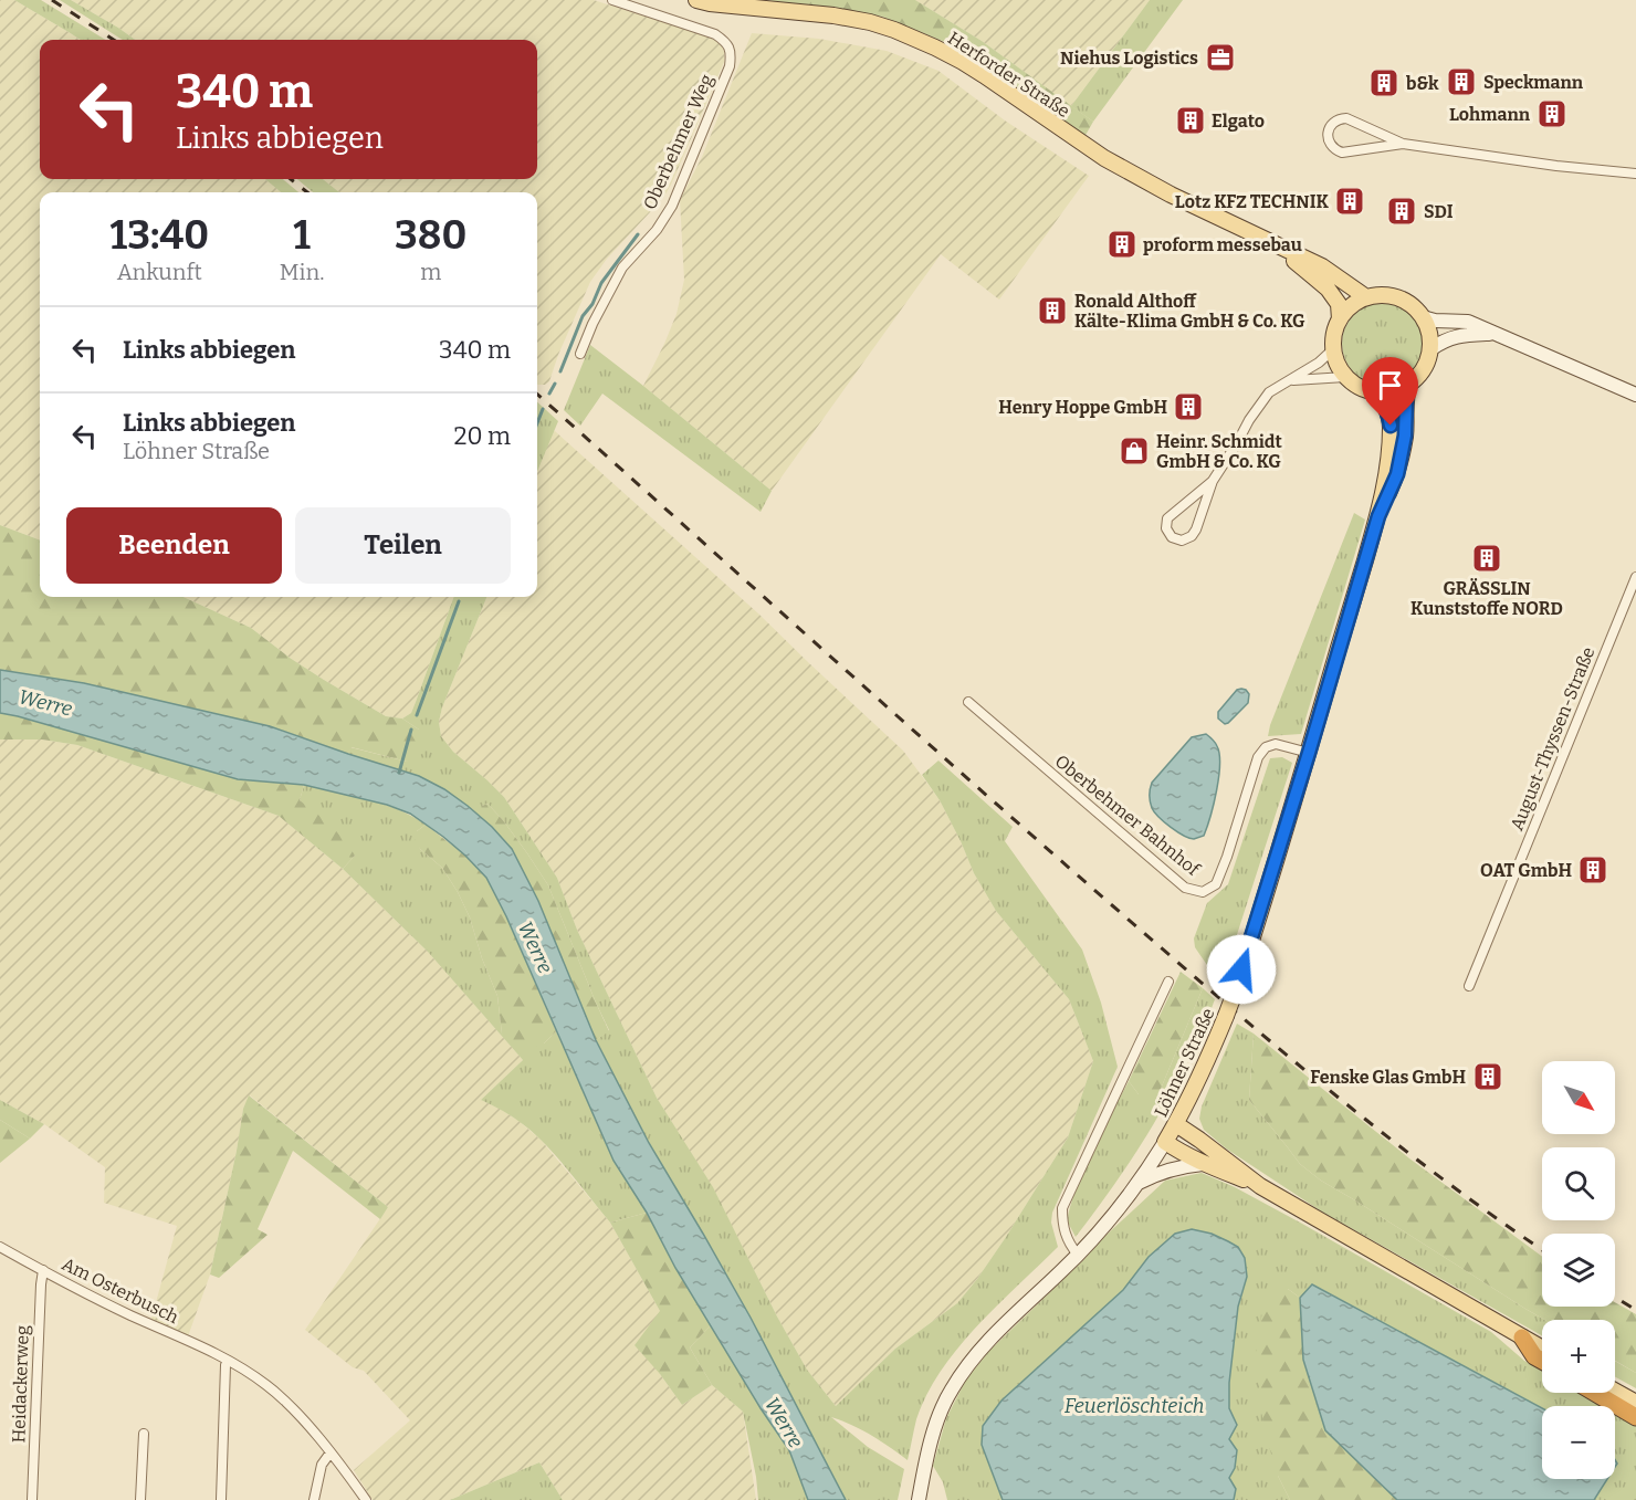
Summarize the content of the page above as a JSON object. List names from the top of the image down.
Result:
{
  "streets": {
    "main road": ["Herforder Straße", "Löhner Straße"],
    "street": [
      "Oberbehmer Weg",
      "August-Thyssen-Straße",
      "Oberbehmer Bahnhof",
      "Am Osterbusch",
      "Heidackerweg"
    ]
  },
  "crossings": [
    ["Herforder Straße", "Löhner Straße"],
    ["Oberbehmer Bahnhof", "Löhner Straße"],
    ["Am Osterbusch", "Heidackerweg"]
  ],
  "water": ["Werre", "Feuerlöschteich"],
  "places": {
    "office": ["Niehus Logistics"],
    "building": [
      "Speckmann",
      "b&k",
      "Lohmann",
      "Elgato",
      "Lotz KFZ TECHNIK",
      "SDI",
      "proform messebau",
      "Ronald Althoff Kälte-Klima GmbH & Co. KG",
      "Henry Hoppe GmbH",
      "GRÄSSLIN Kunststoffe NORD",
      "OAT GmbH",
      "Fenske Glas GmbH"
    ],
    "shop": ["Heinr. Schmidt GmbH & Co. KG"]
  },
  "north": "bottom right",
  "page": {
    "turn": ["340 m", "Links abbiegen"],
    "eta": [
      "13:40",
      "Ankunft",
      "1",
      "Min.",
      "380",
      "m"
    ],
    "list": [
      {
        "name": "Links abbiegen",
        "value": "340 m"
      },
      {
        "name": "Links abbiegen",
        "note": "Löhner Straße",
        "value": "20 m"
      }
    ],
    "buttons": ["Beenden", "Teilen"],
    "map_buttons": ["+", "−"]
  }
}
